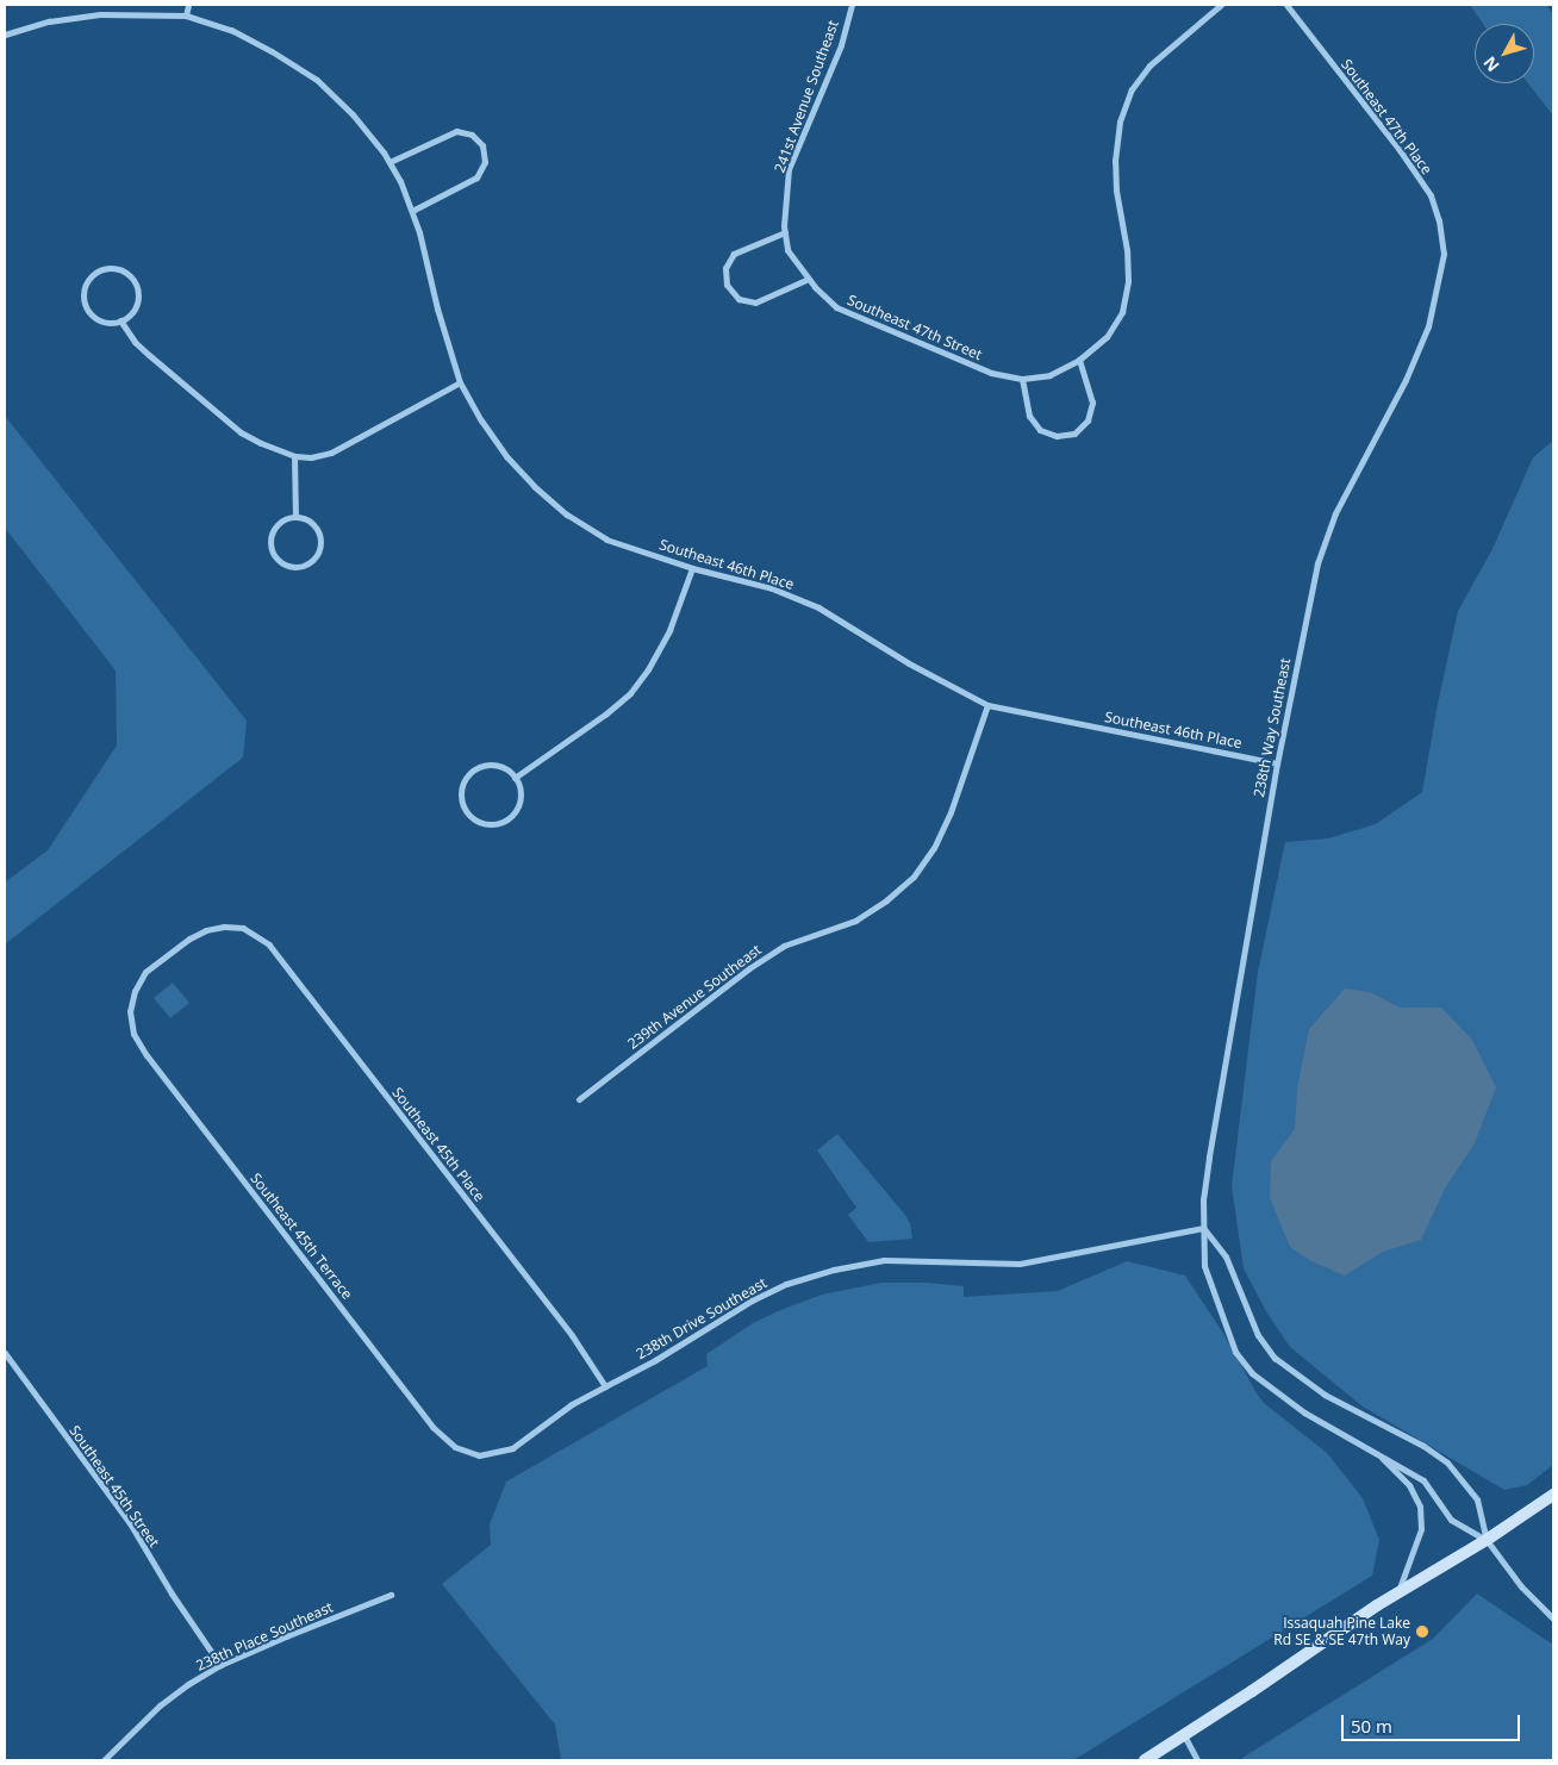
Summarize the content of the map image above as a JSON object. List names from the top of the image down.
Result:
{
  "streets": {
    "street": [
      "241st Avenue Southeast",
      "Southeast 47th Place",
      "Southeast 47th Street",
      "Southeast 46th Place",
      "238th Way Southeast",
      "239th Avenue Southeast",
      "Southeast 45th Place",
      "Southeast 45th Terrace",
      "238th Drive Southeast",
      "Southeast 45th Street",
      "238th Place Southeast"
    ]
  },
  "crossings": [
    ["241st Avenue Southeast", "Southeast 47th Street"],
    ["Southeast 47th Place", "238th Way Southeast"],
    ["Southeast 46th Place", "238th Way Southeast"],
    ["Southeast 46th Place", "239th Avenue Southeast"],
    ["238th Way Southeast", "238th Drive Southeast"],
    ["Southeast 45th Place", "Southeast 45th Terrace"],
    ["Southeast 45th Place", "238th Drive Southeast"],
    ["Southeast 45th Terrace", "238th Drive Southeast"],
    ["Southeast 45th Street", "238th Place Southeast"]
  ],
  "places": ["Issaquah Pine Lake Rd SE & SE 47th Way"],
  "scale_bar": "50 m",
  "north": "bottom left"
}
